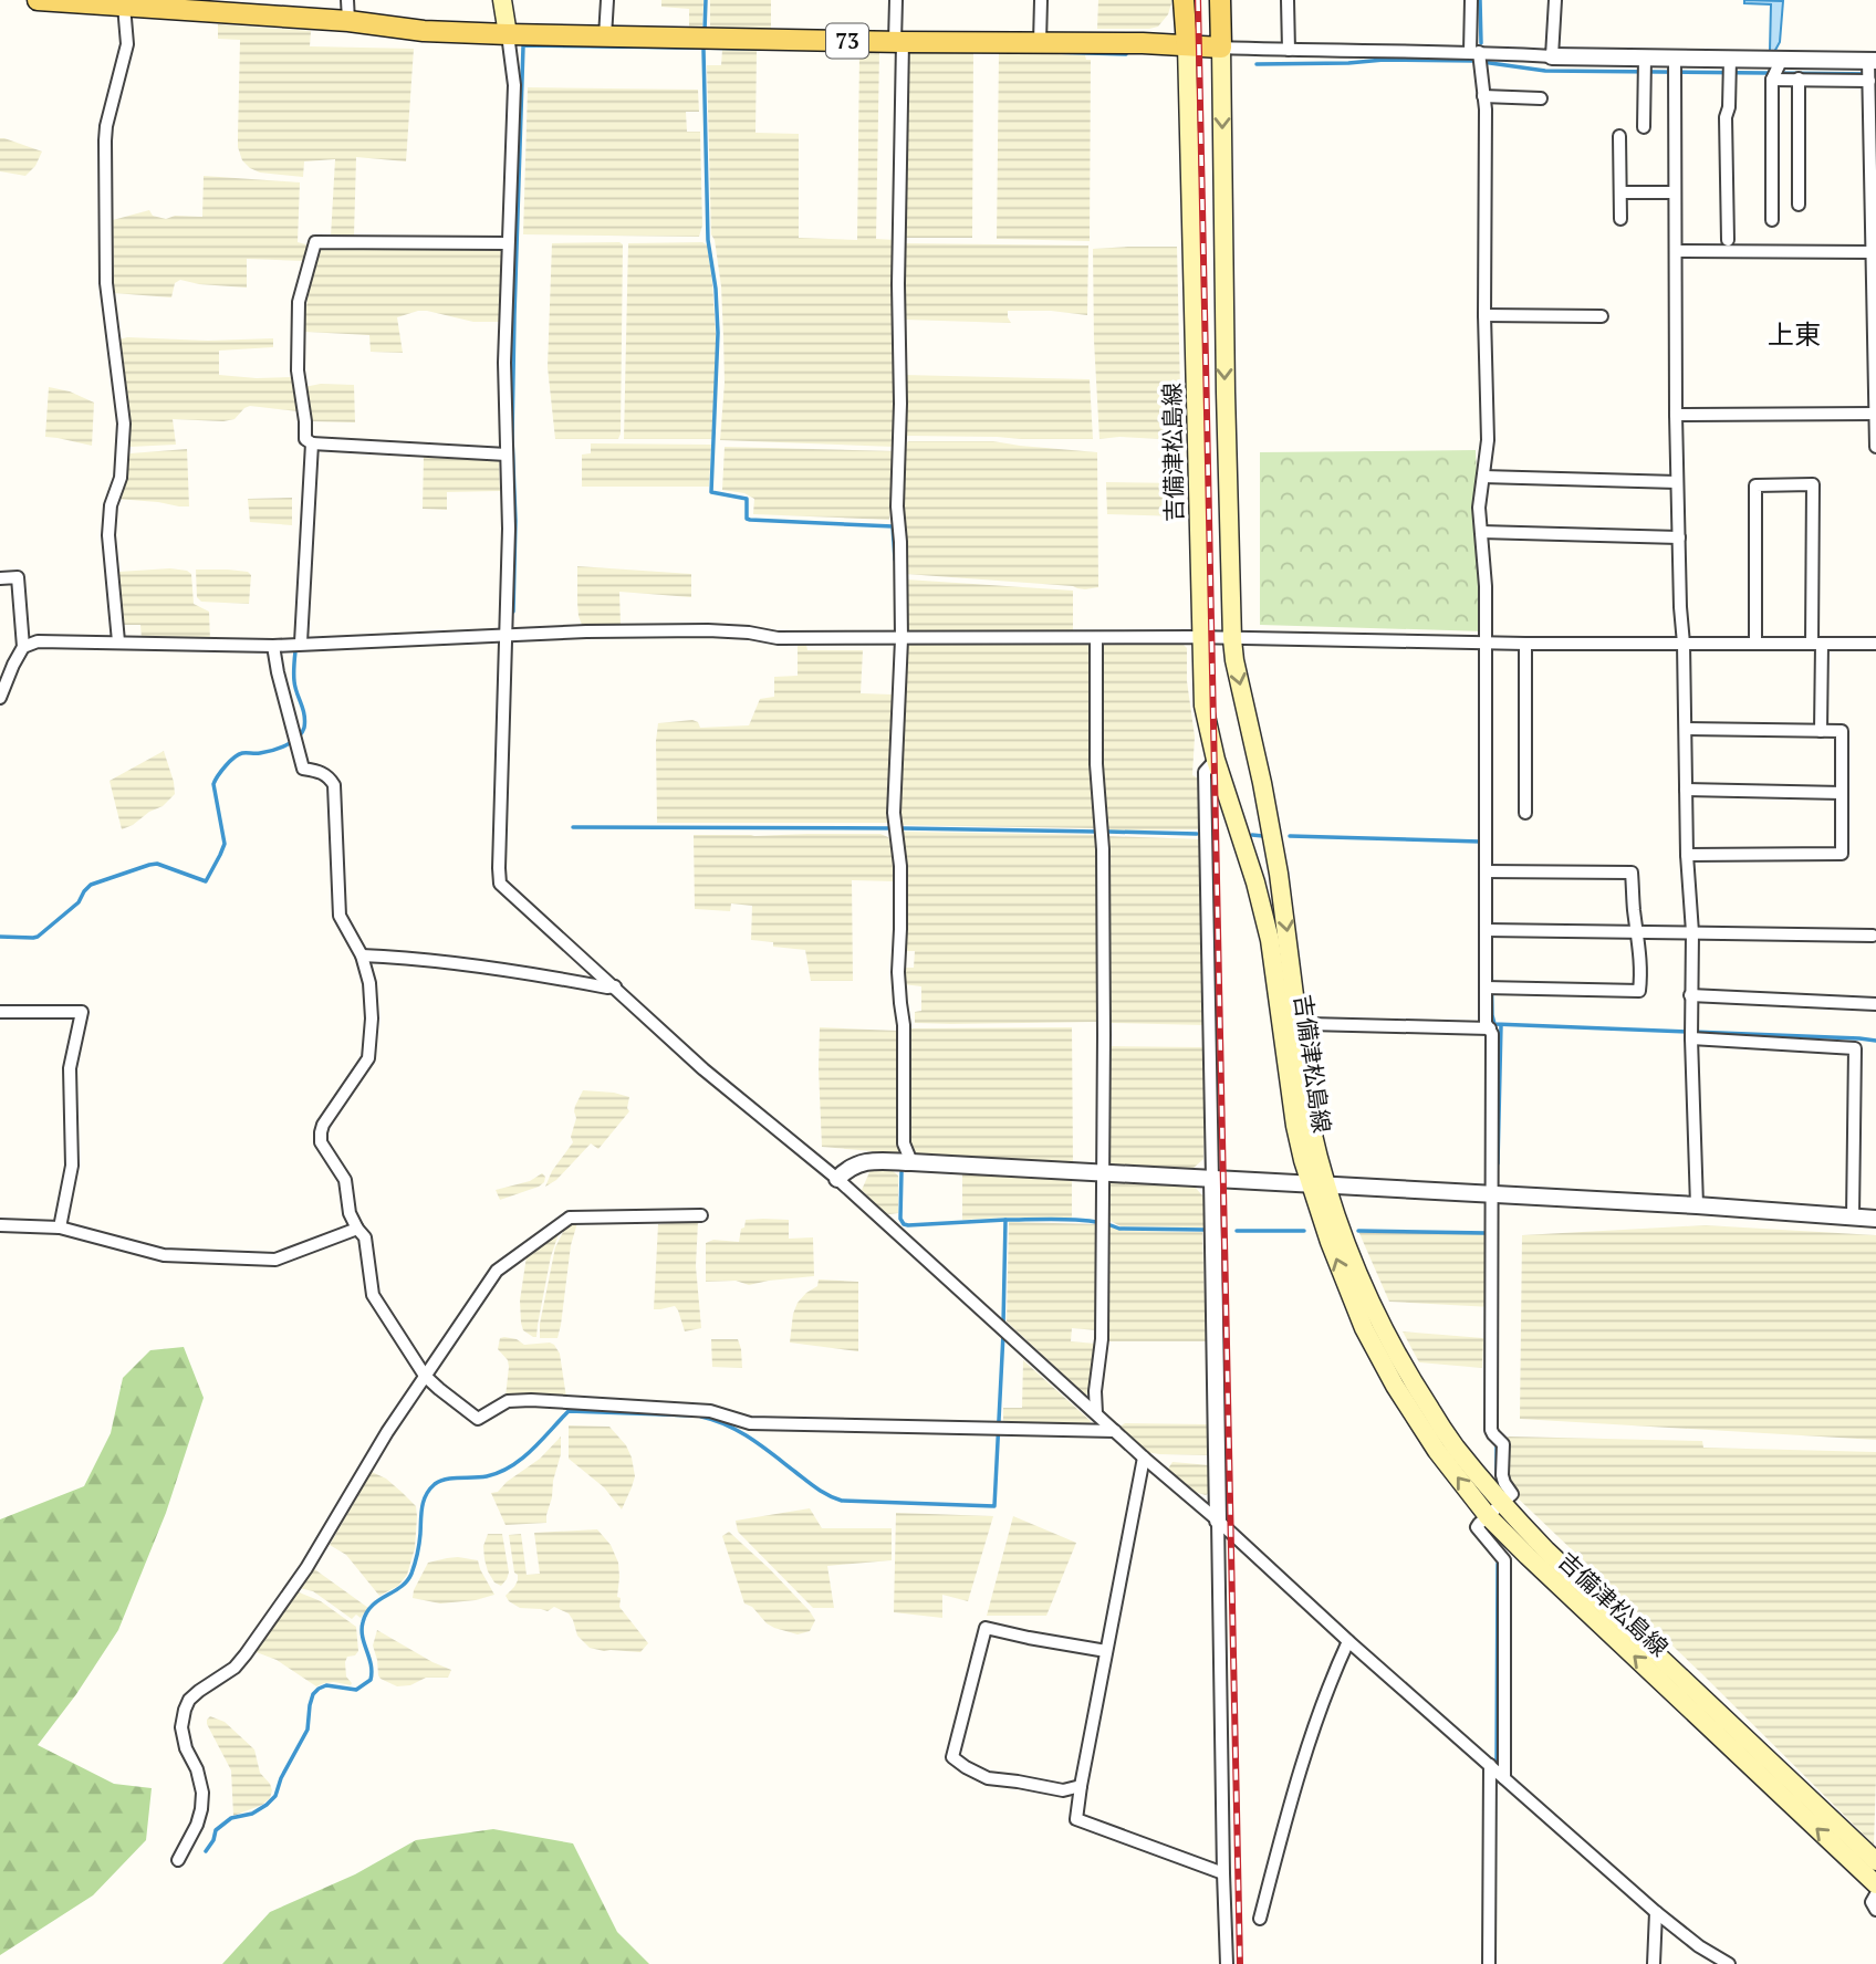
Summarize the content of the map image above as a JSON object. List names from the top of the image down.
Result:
{
  "streets": {
    "main road": ["73", "吉備津松島線"]
  },
  "crossings": [
    ["73", "吉備津松島線"]
  ],
  "districts": ["上東"]
}
